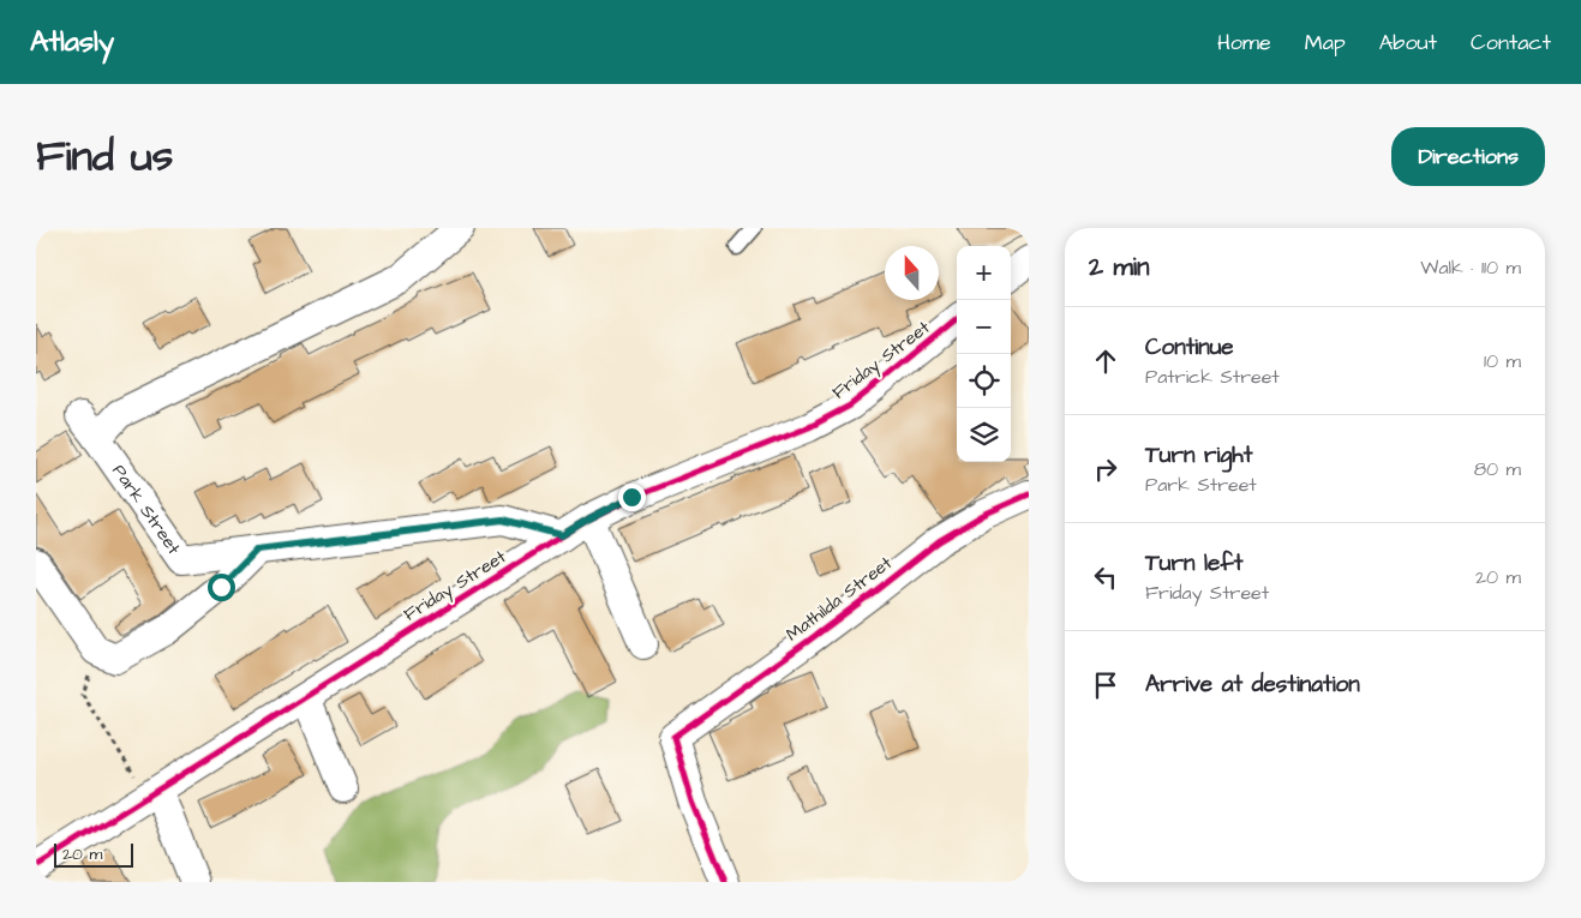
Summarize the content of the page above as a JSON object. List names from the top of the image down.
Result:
{
  "streets": {
    "street": ["Friday Street", "Park Street", "Mathilda Street"]
  },
  "crossings": [
    ["Friday Street", "Park Street"]
  ],
  "scale_bar": "20 m",
  "north": "top",
  "page": {
    "header": "Atlasly",
    "nav": [
      "Home",
      "Map",
      "About",
      "Contact"
    ],
    "title": "Find us",
    "buttons": "Directions",
    "heading": ["2 min", "Walk · 110 m"],
    "map_buttons": ["+", "−"],
    "list": [
      ["Continue", "Patrick Street", "10 m"],
      ["Turn right", "Park Street", "80 m"],
      ["Turn left", "Friday Street", "20 m"],
      "Arrive at destination"
    ],
    "scale": "20 m"
  }
}
